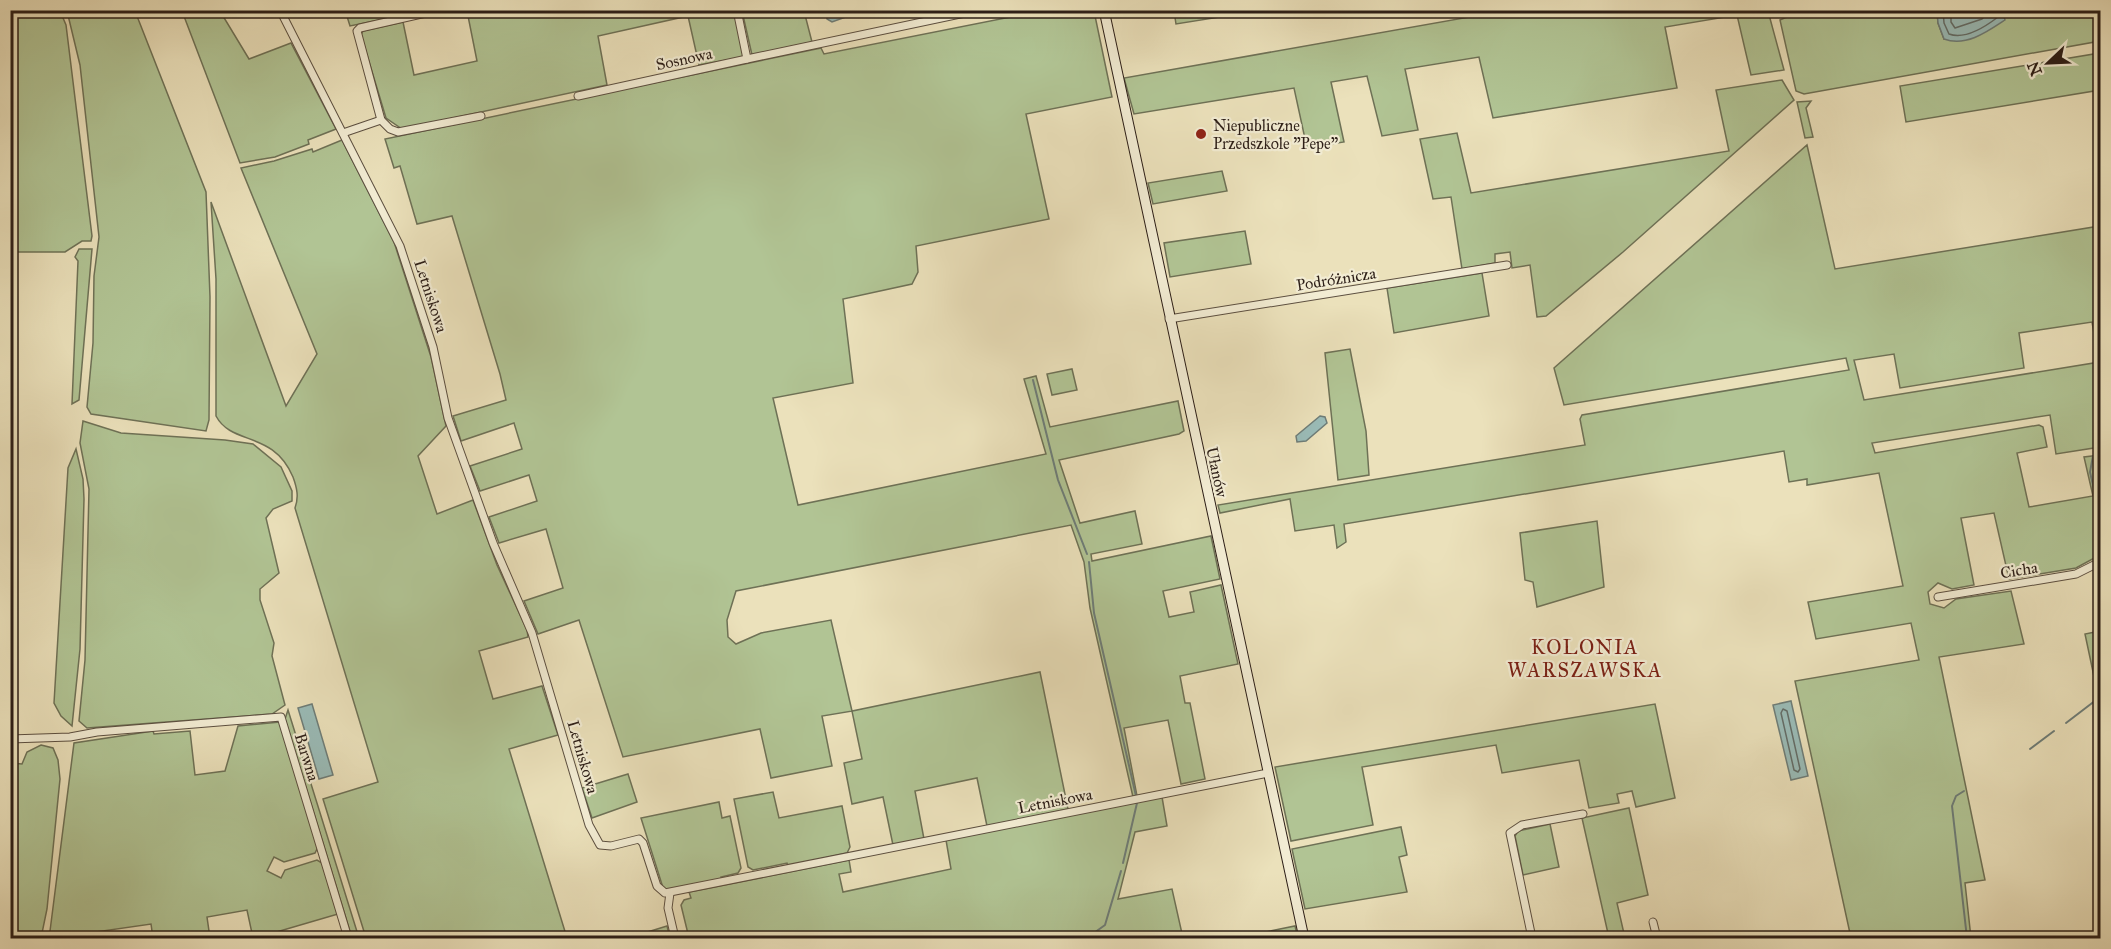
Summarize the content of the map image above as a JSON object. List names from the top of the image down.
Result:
{
  "streets": {
    "street": [
      "Sosnowa",
      "Podróżnicza",
      "Letniskowa",
      "Ułanów",
      "Cicha",
      "Barwna"
    ]
  },
  "crossings": [
    ["Podróżnicza", "Ułanów"],
    ["Letniskowa", "Ułanów"]
  ],
  "districts": ["KOLONIA WARSZAWSKA"],
  "places": ["Niepubliczne Przedszkole \"Pepe\""],
  "north": "bottom left"
}
